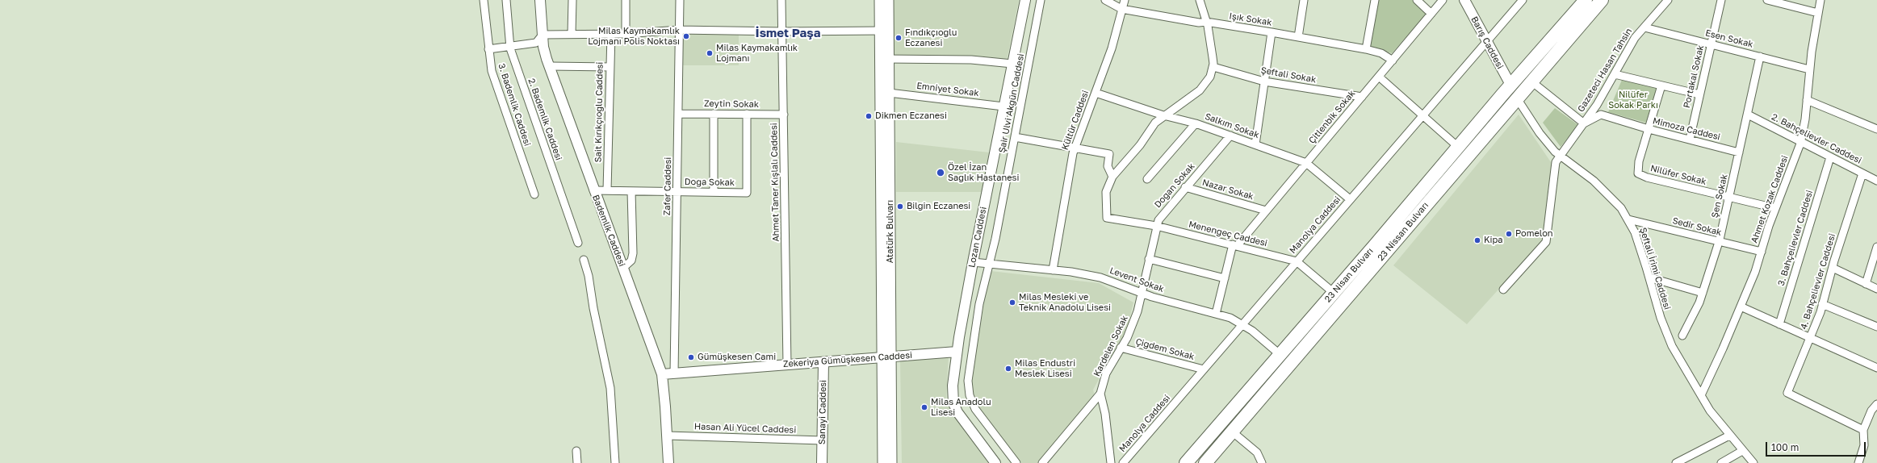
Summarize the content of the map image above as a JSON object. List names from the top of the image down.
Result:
{
  "streets": {
    "highway": ["23 Nissan Bulvarı", "23 Nisan Bulvarı"],
    "main road": ["Atatürk Bulvarı"],
    "street": [
      "Işık Sokak",
      "Esen Sokak",
      "Barış Caddesi",
      "Gazeteci Hasan Tahsin",
      "Şeftali Sokak",
      "Portakal Sokak",
      "Emniyet Sokak",
      "Şair Ulvi Akgün Caddesi",
      "Zeytin Sokak",
      "3. Bademlik Caddesi",
      "Sait Kırıkçıoğlu Caddesi",
      "Çitlenbik Sokak",
      "2. Bademlik Caddesi",
      "Kültür Caddesi",
      "Salkım Sokak",
      "Mimoza Caddesi",
      "2. Bahçelievler Caddesi",
      "Nilüfer Sokak",
      "Doğa Sokak",
      "Ahmet Taner Kışlalı Caddesi",
      "Doğan Sokak",
      "Zafer Caddesi",
      "Nazar Sokak",
      "Şen Sokak",
      "Ahmet Kozak Caddesi",
      "Manolya Caddesi",
      "Sedir Sokak",
      "Bademlik Caddesi",
      "Menengeç Caddesi",
      "Lozan Caddesi",
      "3. Bahçelievler Caddesi",
      "Şeftali İrimi Caddesi",
      "Levent Sokak",
      "4. Bahçelievler Caddesi",
      "Kardelen Sokak",
      "Çiğdem Sokak",
      "Zekeriya Gümüşkesen Caddesi",
      "Sanayi Caddesi",
      "Hasan Ali Yücel Caddesi"
    ]
  },
  "crossings": [
    ["Işık Sokak", "Çitlenbik Sokak"],
    ["Işık Sokak", "Kültür Caddesi"],
    ["Esen Sokak", "Gazeteci Hasan Tahsin"],
    ["Esen Sokak", "Portakal Sokak"],
    ["Esen Sokak", "Şen Sokak"],
    ["Esen Sokak", "Ahmet Kozak Caddesi"],
    ["Barış Caddesi", "Manolya Caddesi"],
    ["Barış Caddesi", "23 Nisan Bulvarı"],
    ["Gazeteci Hasan Tahsin", "Mimoza Caddesi"],
    ["Gazeteci Hasan Tahsin", "Şeftali İrimi Caddesi"],
    ["Şeftali Sokak", "Çitlenbik Sokak"],
    ["Portakal Sokak", "Mimoza Caddesi"],
    ["Emniyet Sokak", "Atatürk Bulvarı"],
    ["Emniyet Sokak", "Lozan Caddesi"],
    ["Şair Ulvi Akgün Caddesi", "Levent Sokak"],
    ["Zeytin Sokak", "Doğa Sokak"],
    ["Zeytin Sokak", "Ahmet Taner Kışlalı Caddesi"],
    ["Zeytin Sokak", "Zafer Caddesi"],
    ["Sait Kırıkçıoğlu Caddesi", "Doğa Sokak"],
    ["Çitlenbik Sokak", "Salkım Sokak"],
    ["Çitlenbik Sokak", "Nazar Sokak"],
    ["Çitlenbik Sokak", "Menengeç Caddesi"],
    ["Kültür Caddesi", "Salkım Sokak"],
    ["Kültür Caddesi", "Levent Sokak"],
    ["Salkım Sokak", "Doğan Sokak"],
    ["Salkım Sokak", "Manolya Caddesi"],
    ["Mimoza Caddesi", "Nilüfer Sokak"],
    ["Mimoza Caddesi", "Şen Sokak"],
    ["2. Bahçelievler Caddesi", "Şen Sokak"],
    ["2. Bahçelievler Caddesi", "Ahmet Kozak Caddesi"],
    ["2. Bahçelievler Caddesi", "3. Bahçelievler Caddesi"],
    ["2. Bahçelievler Caddesi", "4. Bahçelievler Caddesi"],
    ["Nilüfer Sokak", "Şen Sokak"],
    ["Nilüfer Sokak", "Ahmet Kozak Caddesi"],
    ["Doğa Sokak", "Zafer Caddesi"],
    ["Doğa Sokak", "Bademlik Caddesi"],
    ["Ahmet Taner Kışlalı Caddesi", "Zekeriya Gümüşkesen Caddesi"],
    ["Doğan Sokak", "Nazar Sokak"],
    ["Doğan Sokak", "Menengeç Caddesi"],
    ["Doğan Sokak", "Levent Sokak"],
    ["Doğan Sokak", "Kardelen Sokak"],
    ["Zafer Caddesi", "Zekeriya Gümüşkesen Caddesi"],
    ["Şen Sokak", "Sedir Sokak"],
    ["Ahmet Kozak Caddesi", "Sedir Sokak"],
    ["Ahmet Kozak Caddesi", "Şeftali İrimi Caddesi"],
    ["Manolya Caddesi", "Menengeç Caddesi"],
    ["Manolya Caddesi", "Levent Sokak"],
    ["Manolya Caddesi", "Çiğdem Sokak"],
    ["Sedir Sokak", "Şeftali İrimi Caddesi"],
    ["Bademlik Caddesi", "Zekeriya Gümüşkesen Caddesi"],
    ["Bademlik Caddesi", "Hasan Ali Yücel Caddesi"],
    ["Atatürk Bulvarı", "Zekeriya Gümüşkesen Caddesi"],
    ["23 Nissan Bulvarı", "Şeftali İrimi Caddesi"],
    ["Menengeç Caddesi", "23 Nisan Bulvarı"],
    ["Lozan Caddesi", "Levent Sokak"],
    ["Lozan Caddesi", "Zekeriya Gümüşkesen Caddesi"],
    ["23 Nisan Bulvarı", "Levent Sokak"],
    ["Levent Sokak", "Kardelen Sokak"],
    ["Kardelen Sokak", "Çiğdem Sokak"],
    ["Zekeriya Gümüşkesen Caddesi", "Sanayi Caddesi"],
    ["Sanayi Caddesi", "Hasan Ali Yücel Caddesi"]
  ],
  "districts": ["İsmet Paşa"],
  "parks": ["Nilüfer Sokak Parkı"],
  "places": [
    "Milas Kaymakamlık Lojmanı Polis Noktası",
    "Fındıkçıoğlu Eczanesi",
    "Milas Kaymakamlık Lojmanı",
    "Dikmen Eczanesi",
    "Özel İzan Sağlık Hastanesi",
    "Bilgin Eczanesi",
    "Pomelon",
    "Kipa",
    "Milas Mesleki ve Teknik Anadolu Lisesi",
    "Gümüşkesen Cami",
    "Milas Endustri Meslek Lisesi",
    "Milas Anadolu Lisesi"
  ],
  "scale_bar": "100 m"
}
